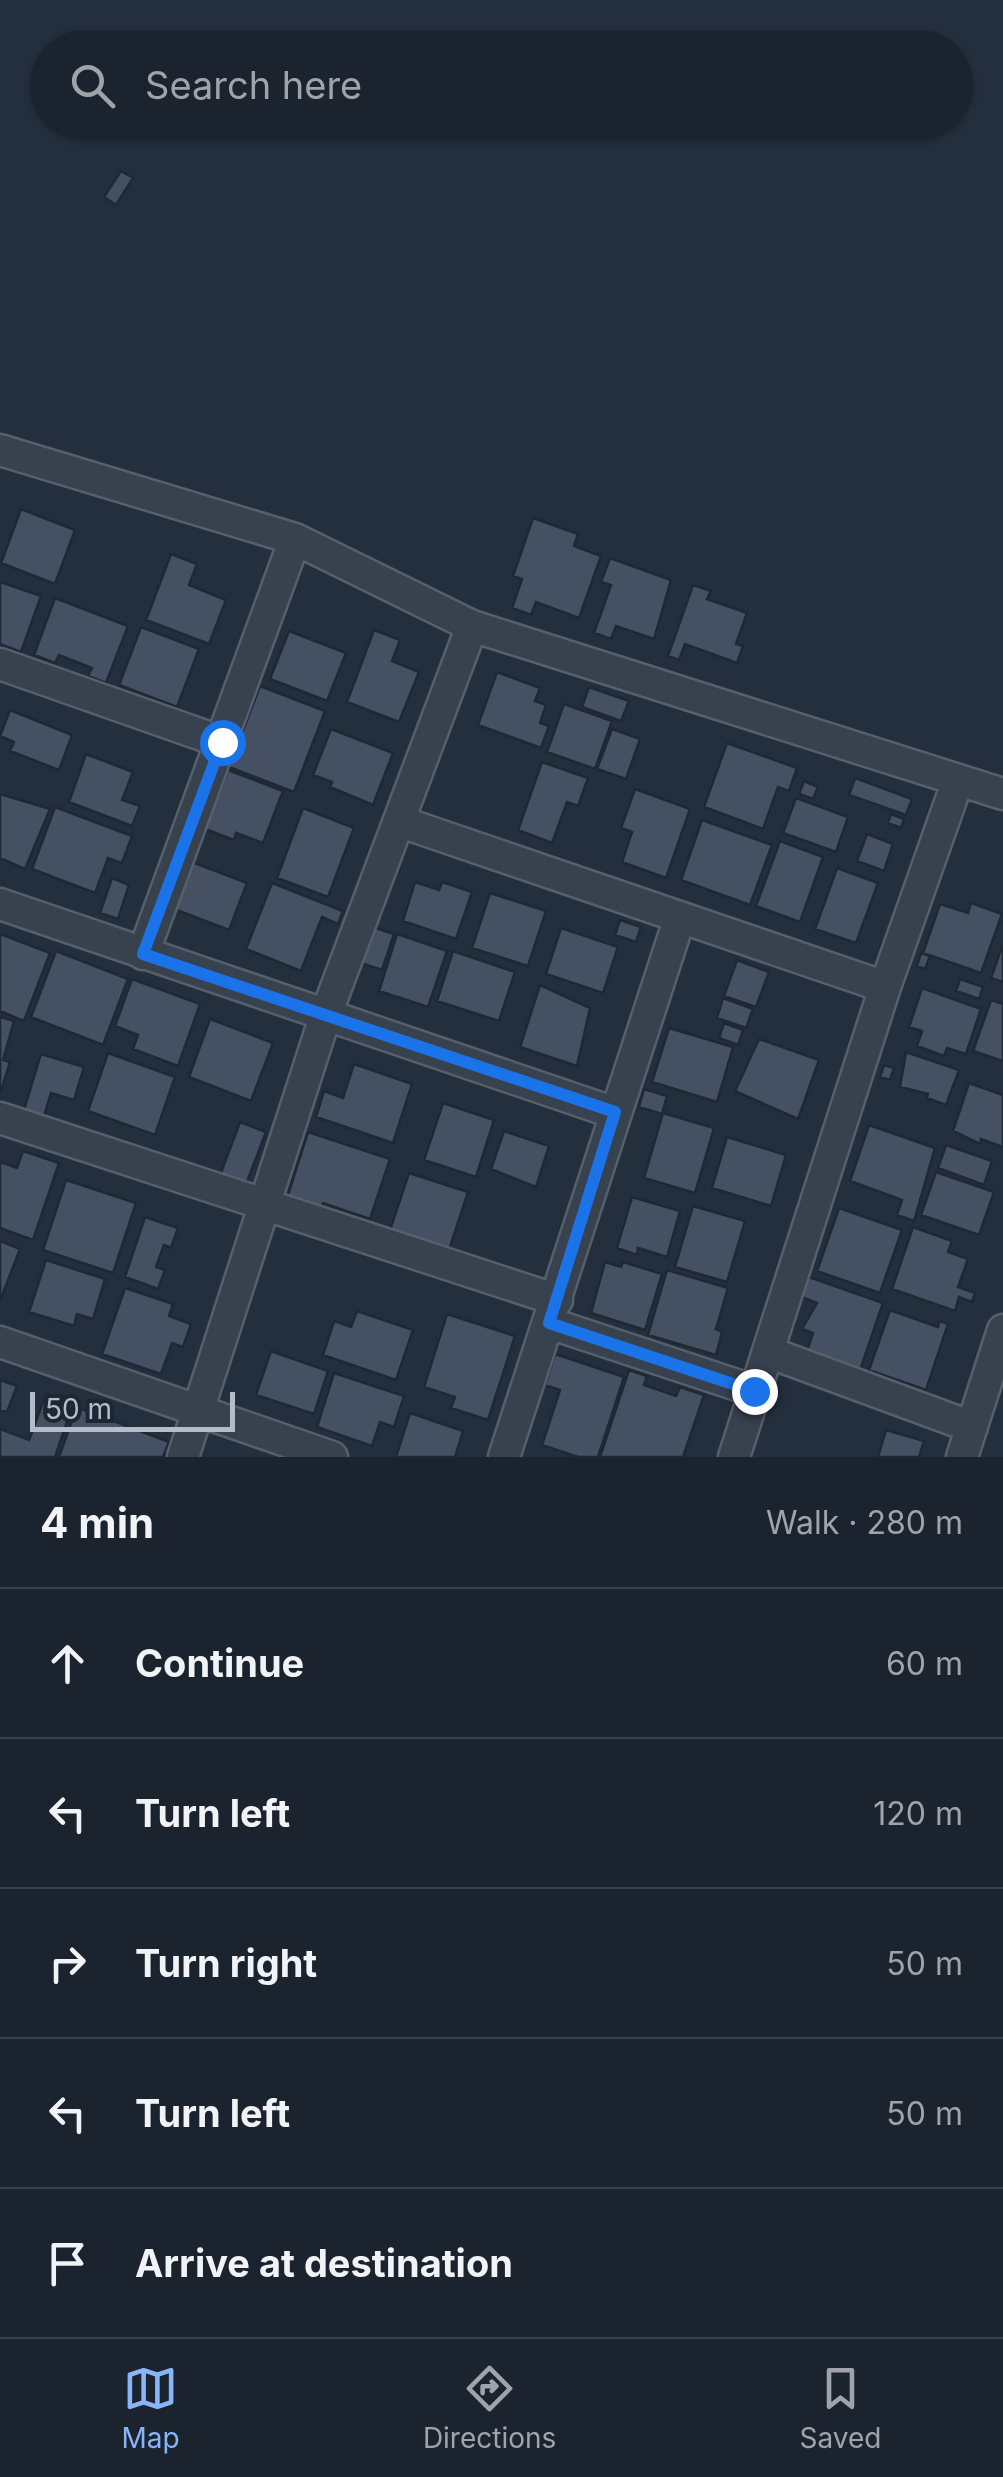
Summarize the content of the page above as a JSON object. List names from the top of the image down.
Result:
{
  "scale_bar": "50 m",
  "page": {
    "search": "Search here",
    "scale": "50 m",
    "heading": ["4 min", "Walk · 280 m"],
    "list": [
      ["Continue", "60 m"],
      ["Turn left", "120 m"],
      ["Turn right", "50 m"],
      ["Turn left", "50 m"],
      "Arrive at destination"
    ],
    "nav": ["Map", "Directions", "Saved"]
  }
}
